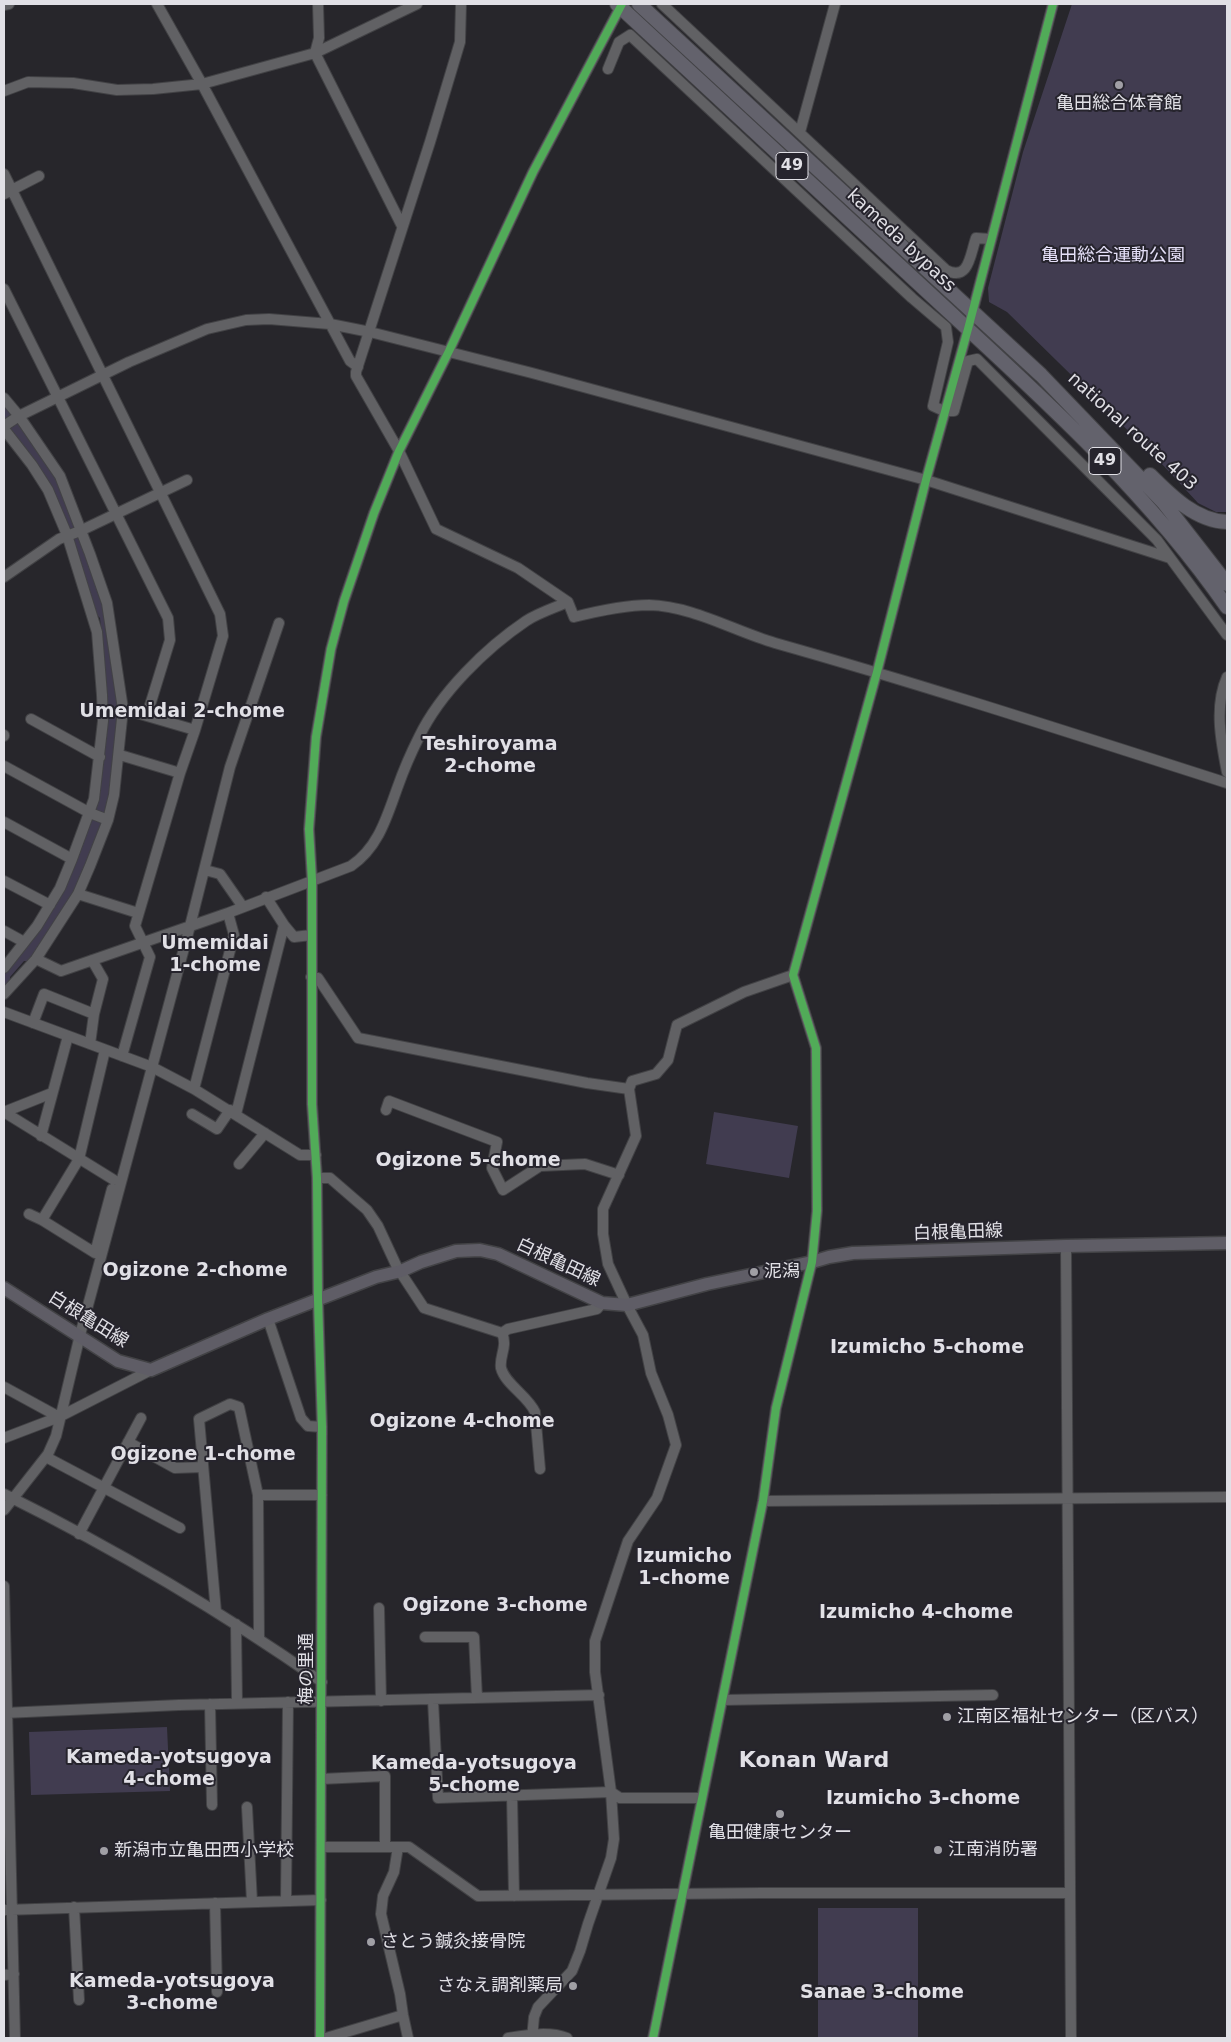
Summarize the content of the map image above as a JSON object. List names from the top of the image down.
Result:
{
  "streets": {
    "highway": ["49", "kameda bypass", "national route 403"],
    "main road": ["白根亀田線"],
    "street": ["梅の里通"]
  },
  "crossings": [
    ["kameda bypass", "national route 403"],
    ["kameda bypass", "梅の里通"],
    ["白根亀田線", "梅の里通"]
  ],
  "districts": [
    "Umemidai 2-chome",
    "Teshiroyama 2-chome",
    "Umemidai 1-chome",
    "Ogizone 5-chome",
    "Ogizone 2-chome",
    "Izumicho 5-chome",
    "Ogizone 4-chome",
    "Ogizone 1-chome",
    "Izumicho 1-chome",
    "Ogizone 3-chome",
    "Izumicho 4-chome",
    "Kameda-yotsugoya 4-chome",
    "Konan Ward",
    "Kameda-yotsugoya 5-chome",
    "Izumicho 3-chome",
    "Kameda-yotsugoya 3-chome",
    "Sanae 3-chome"
  ],
  "parks": ["亀田総合運動公園"],
  "places": [
    "亀田総合体育館",
    "泥潟",
    "江南区福祉センター（区バス）",
    "亀田健康センター",
    "江南消防署",
    "新潟市立亀田西小学校",
    "さとう鍼灸接骨院",
    "さなえ調剤薬局"
  ]
}
